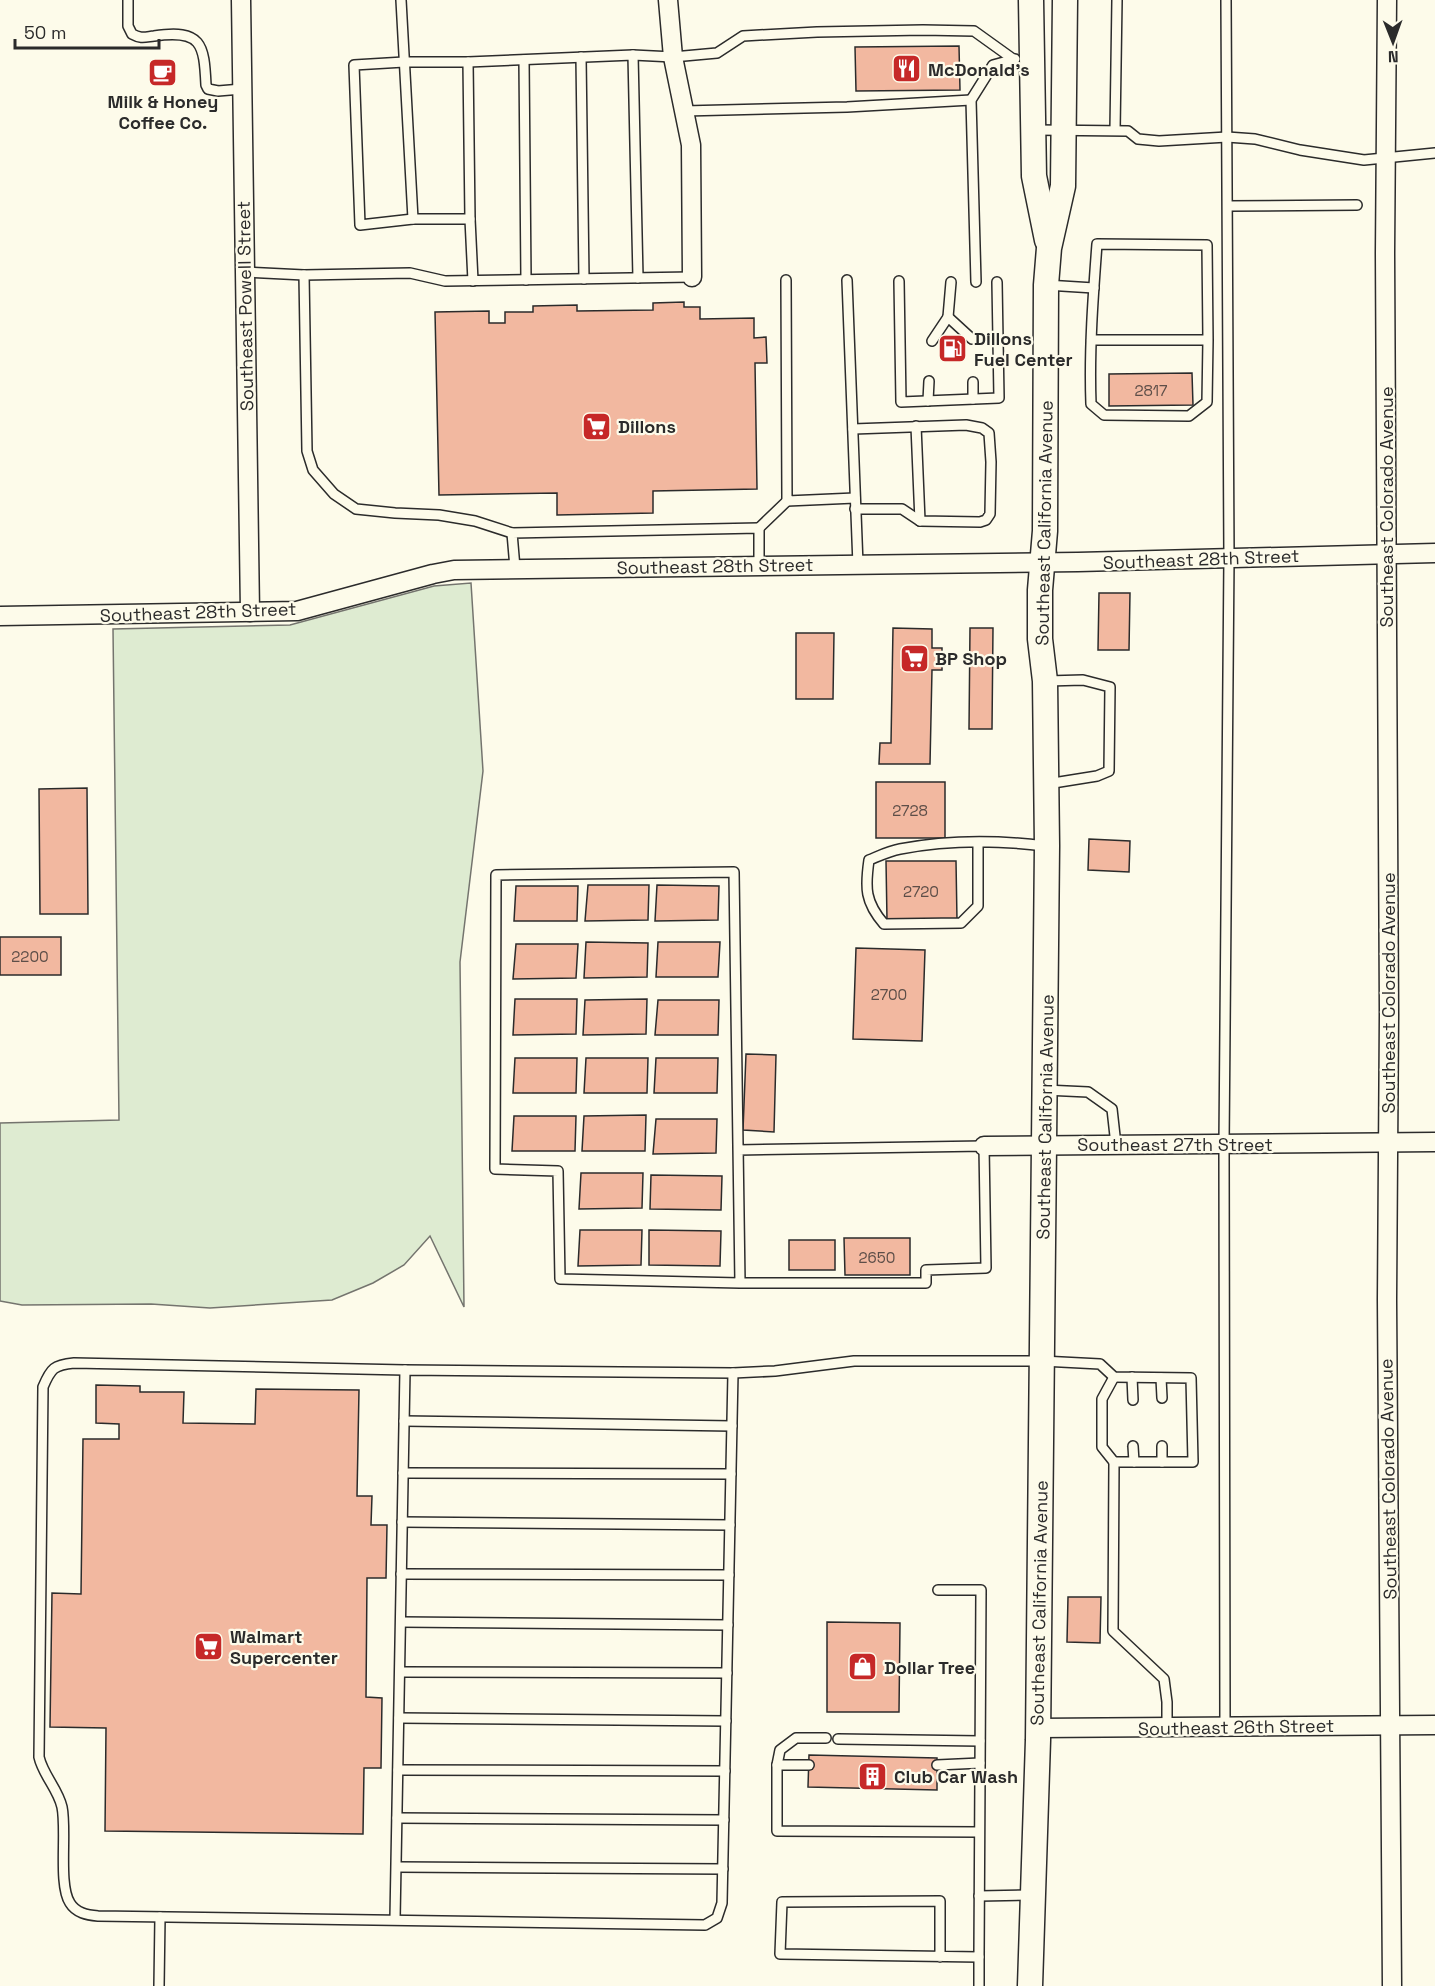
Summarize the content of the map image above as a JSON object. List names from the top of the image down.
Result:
{
  "streets": {
    "main road": ["Southeast California Avenue"],
    "street": [
      "Southeast Powell Street",
      "Southeast Colorado Avenue",
      "Southeast 28th Street",
      "Southeast 27th Street",
      "Southeast 26th Street"
    ]
  },
  "crossings": [
    ["Southeast Powell Street", "Southeast 28th Street"],
    ["Southeast Colorado Avenue", "Southeast 28th Street"],
    ["Southeast Colorado Avenue", "Southeast 27th Street"],
    ["Southeast Colorado Avenue", "Southeast 26th Street"],
    ["Southeast California Avenue", "Southeast 28th Street"],
    ["Southeast California Avenue", "Southeast 27th Street"],
    ["Southeast California Avenue", "Southeast 26th Street"]
  ],
  "places": {
    "restaurant": ["McDonald's"],
    "cafe": ["Milk & Honey Coffee Co."],
    "fuel station": ["Dillons Fuel Center"],
    "supermarket": ["Dillons", "BP Shop", "Walmart Supercenter"],
    "shop": ["Dollar Tree"],
    "building": ["Club Car Wash"]
  },
  "house_numbers": [
    "2817",
    "2728",
    "2720",
    "2200",
    "2700",
    "2650"
  ],
  "scale_bar": "50 m",
  "north": "bottom"
}
